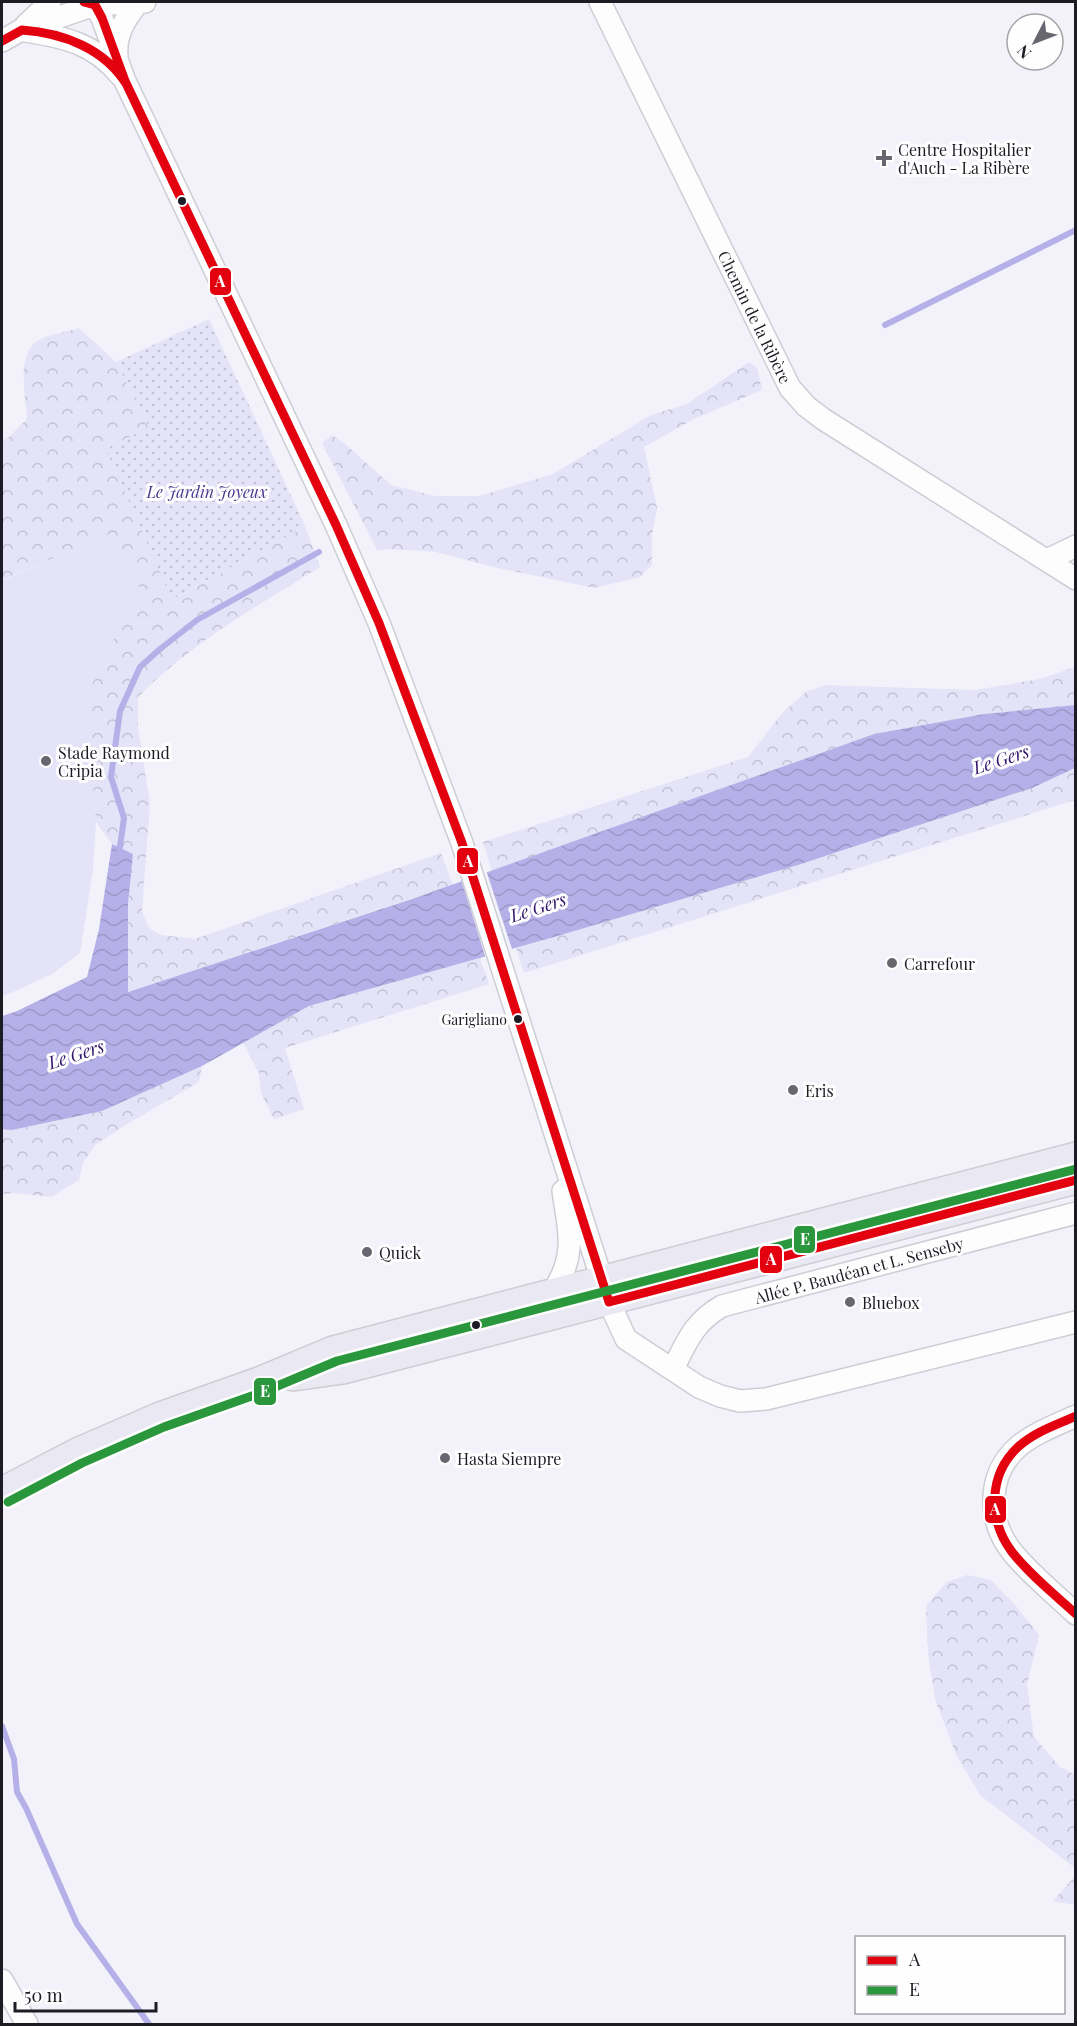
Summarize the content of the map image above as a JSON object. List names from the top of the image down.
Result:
{
  "streets": {
    "street": ["Chemin de la Ribère", "Allée P. Baudéan et L. Senseby"]
  },
  "water": ["Le Gers"],
  "parks": ["Le Jardin Joyeux"],
  "places": {
    "health": ["Centre Hospitalier d'Auch - La Ribère"],
    "other": [
      "Stade Raymond Cripia",
      "Carrefour",
      "Garigliano",
      "Eris",
      "Quick",
      "Bluebox",
      "Hasta Siempre"
    ]
  },
  "lines": ["transit line A", "transit line E"],
  "legend": ["A", "E"],
  "scale_bar": "50 m",
  "north": "bottom left"
}
